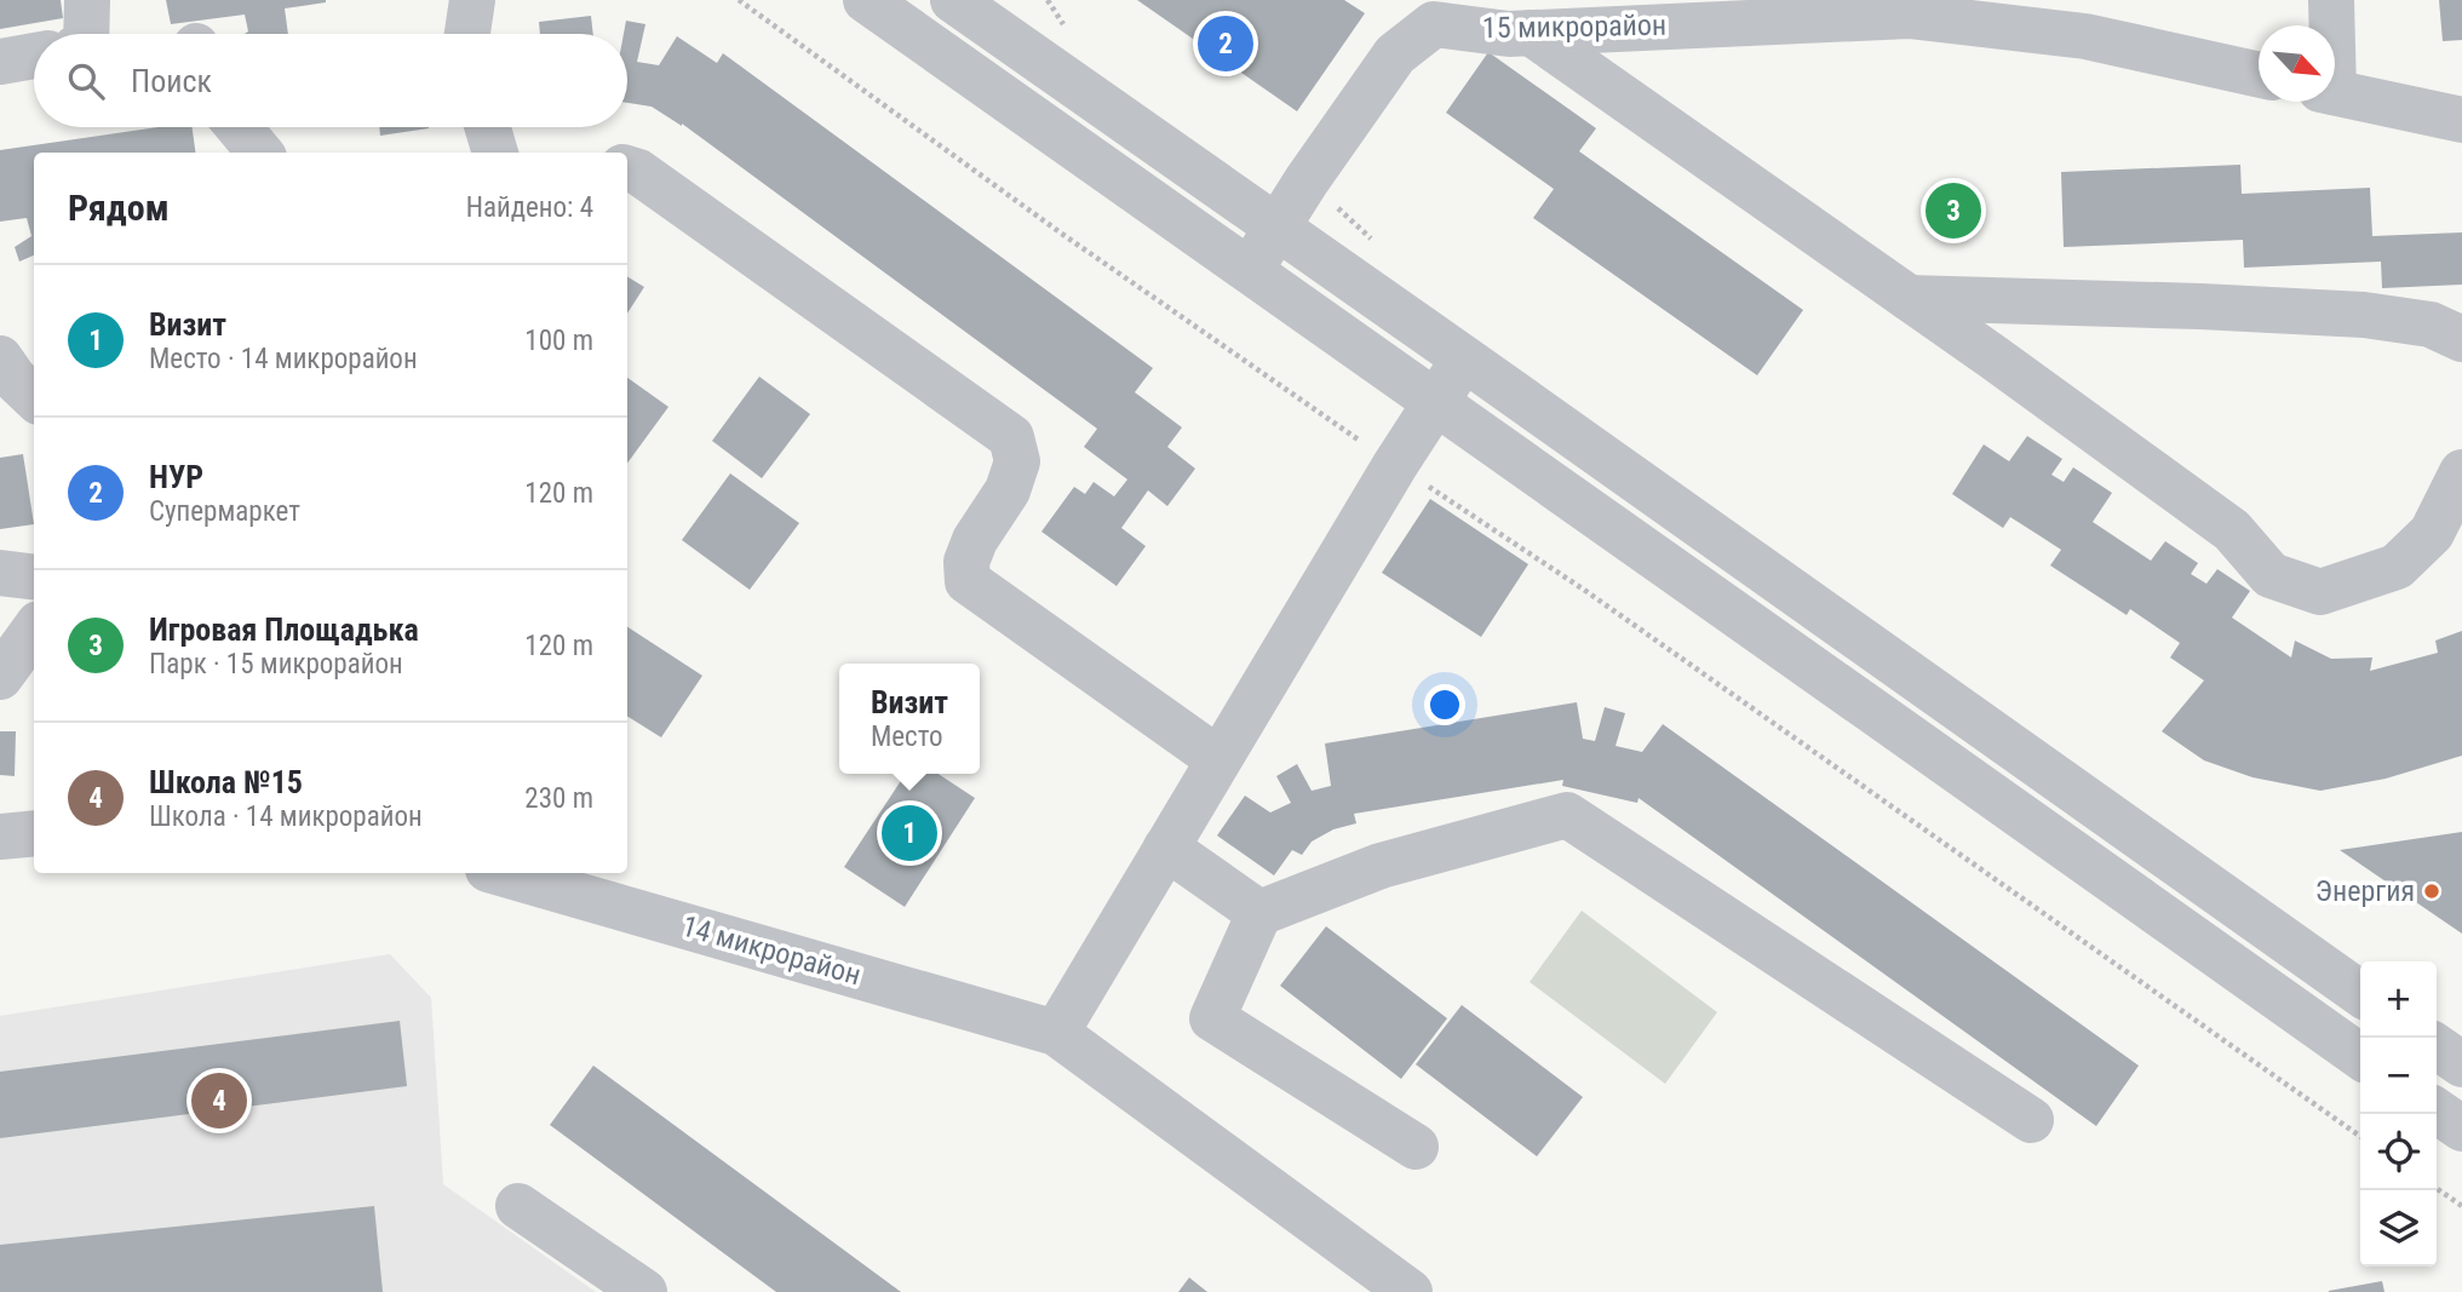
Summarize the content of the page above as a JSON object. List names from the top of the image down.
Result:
{
  "streets": {
    "street": ["15 микрорайон", "14 микрорайон"]
  },
  "places": ["Энергия"],
  "north": "bottom right",
  "page": {
    "pins": [
      "2",
      "3",
      "1",
      "4"
    ],
    "search": "Поиск",
    "heading": ["Рядом", "Найдено: 4"],
    "list": [
      {
        "mark": "1",
        "name": "Визит",
        "note": "Место · 14 микрорайон",
        "value": "100 m"
      },
      {
        "mark": "2",
        "name": "НУР",
        "note": "Супермаркет",
        "value": "120 m"
      },
      {
        "mark": "3",
        "name": "Игровая Площадька",
        "note": "Парк · 15 микрорайон",
        "value": "120 m"
      },
      {
        "mark": "4",
        "name": "Школа №15",
        "note": "Школа · 14 микрорайон",
        "value": "230 m"
      }
    ],
    "popup": ["Визит", "Место"],
    "map_buttons": ["+", "−"]
  }
}
